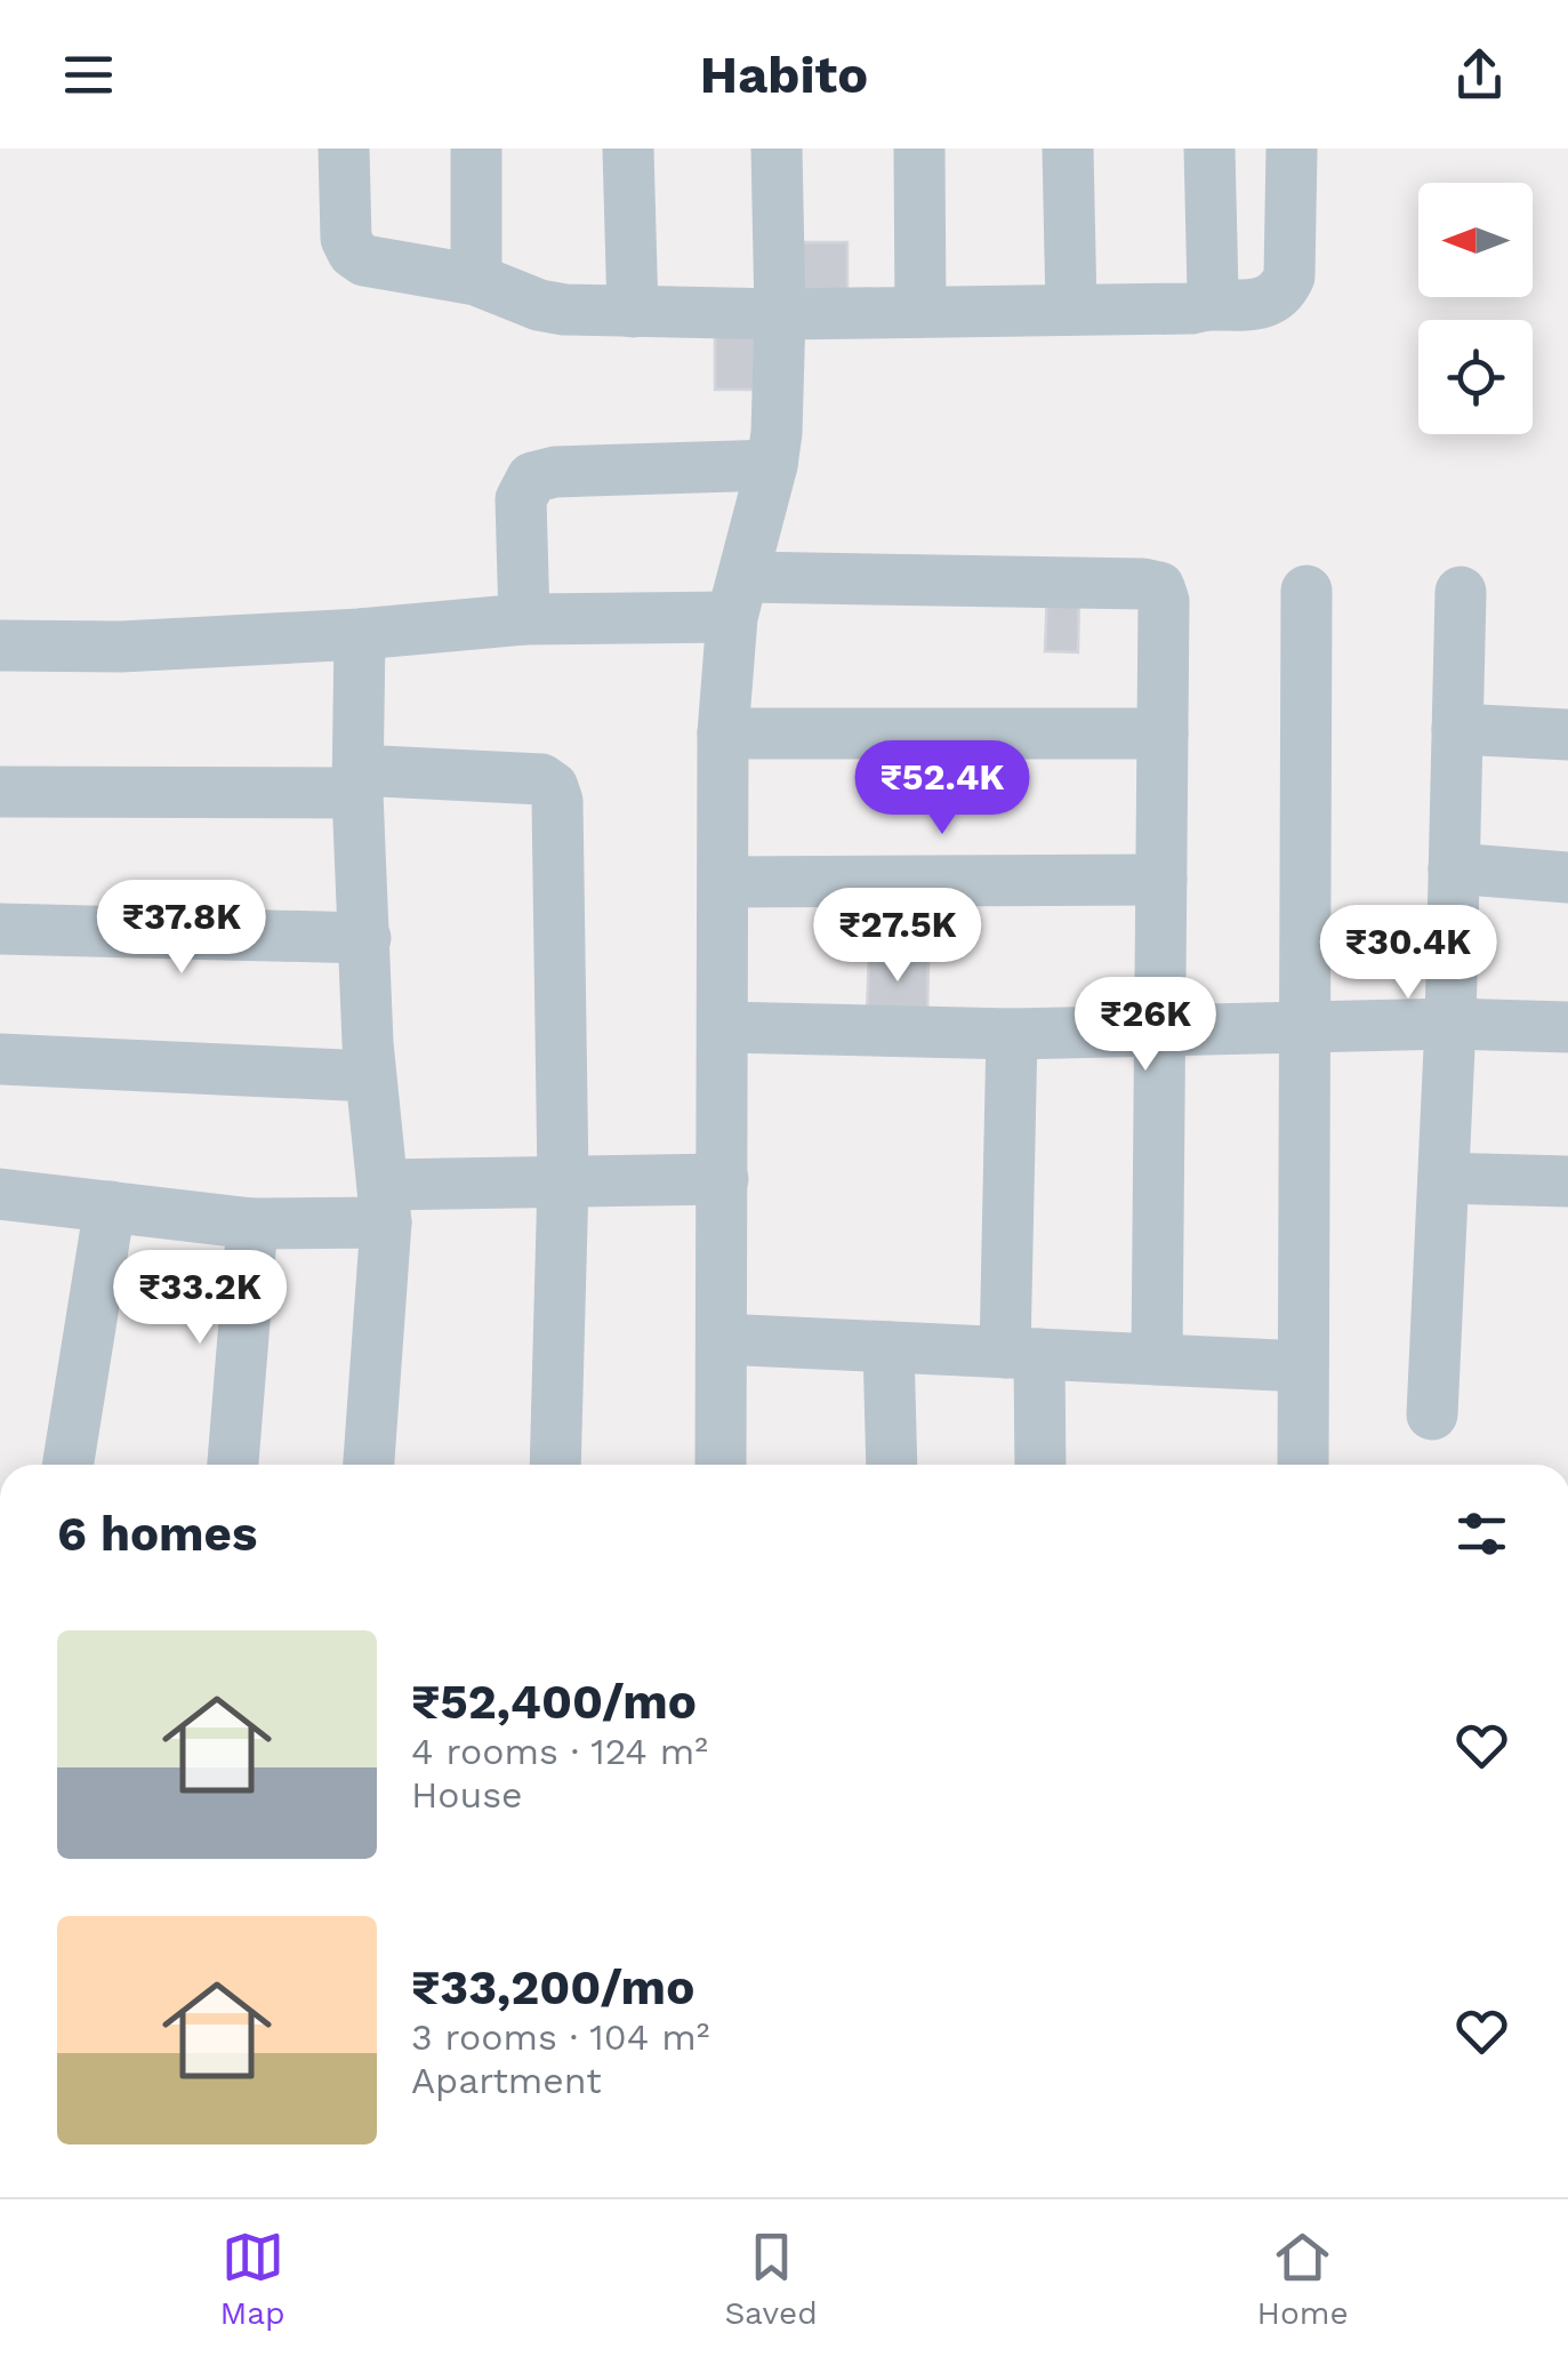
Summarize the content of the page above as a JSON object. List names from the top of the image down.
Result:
{
  "north": "left",
  "page": {
    "header": "Habito",
    "price": [
      "₹52.4K",
      "₹37.8K",
      "₹27.5K",
      "₹30.4K",
      "₹26K",
      "₹33.2K"
    ],
    "heading": "6 homes",
    "list": [
      {
        "name": "₹52,400/mo",
        "note": "4 rooms · 124 m² · House"
      },
      {
        "name": "₹33,200/mo",
        "note": "3 rooms · 104 m² · Apartment"
      }
    ],
    "tabs": ["Map", "Saved", "Home"]
  }
}
